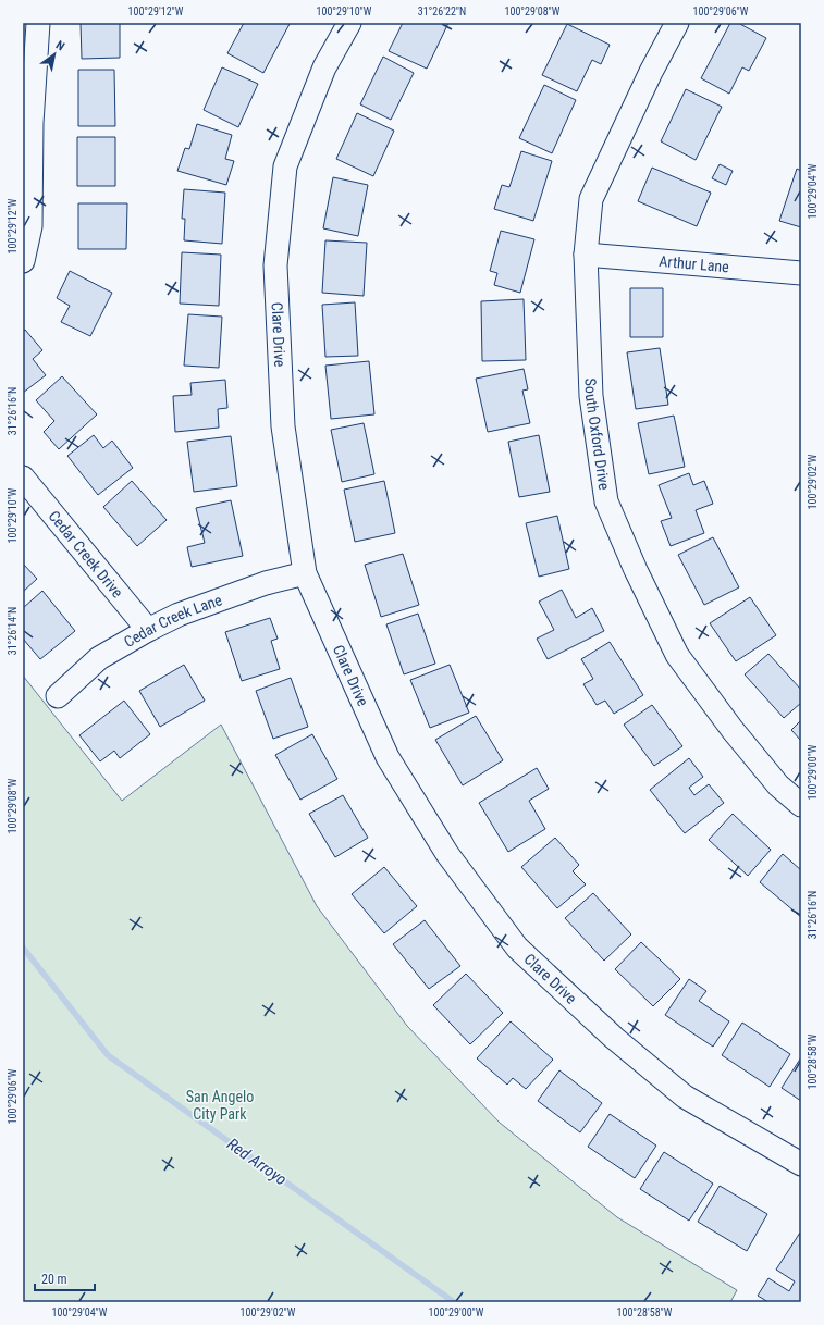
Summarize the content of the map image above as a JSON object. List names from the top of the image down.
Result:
{
  "streets": {
    "street": [
      "Arthur Lane",
      "Clare Drive",
      "South Oxford Drive",
      "Cedar Creek Drive",
      "Cedar Creek Lane"
    ]
  },
  "crossings": [
    ["Arthur Lane", "South Oxford Drive"],
    ["Clare Drive", "Cedar Creek Lane"],
    ["Cedar Creek Drive", "Cedar Creek Lane"]
  ],
  "water": ["Red Arroyo"],
  "parks": ["San Angelo City Park"],
  "scale_bar": "20 m",
  "north": "top right",
  "coordinates": [
    "100°29'12\"W",
    "100°29'10\"W",
    "31°26'22\"N",
    "100°29'08\"W",
    "100°29'06\"W",
    "100°29'04\"W",
    "31°26'16\"N",
    "100°29'02\"W",
    "31°26'14\"N",
    "100°29'00\"W",
    "100°28'58\"W"
  ]
}
